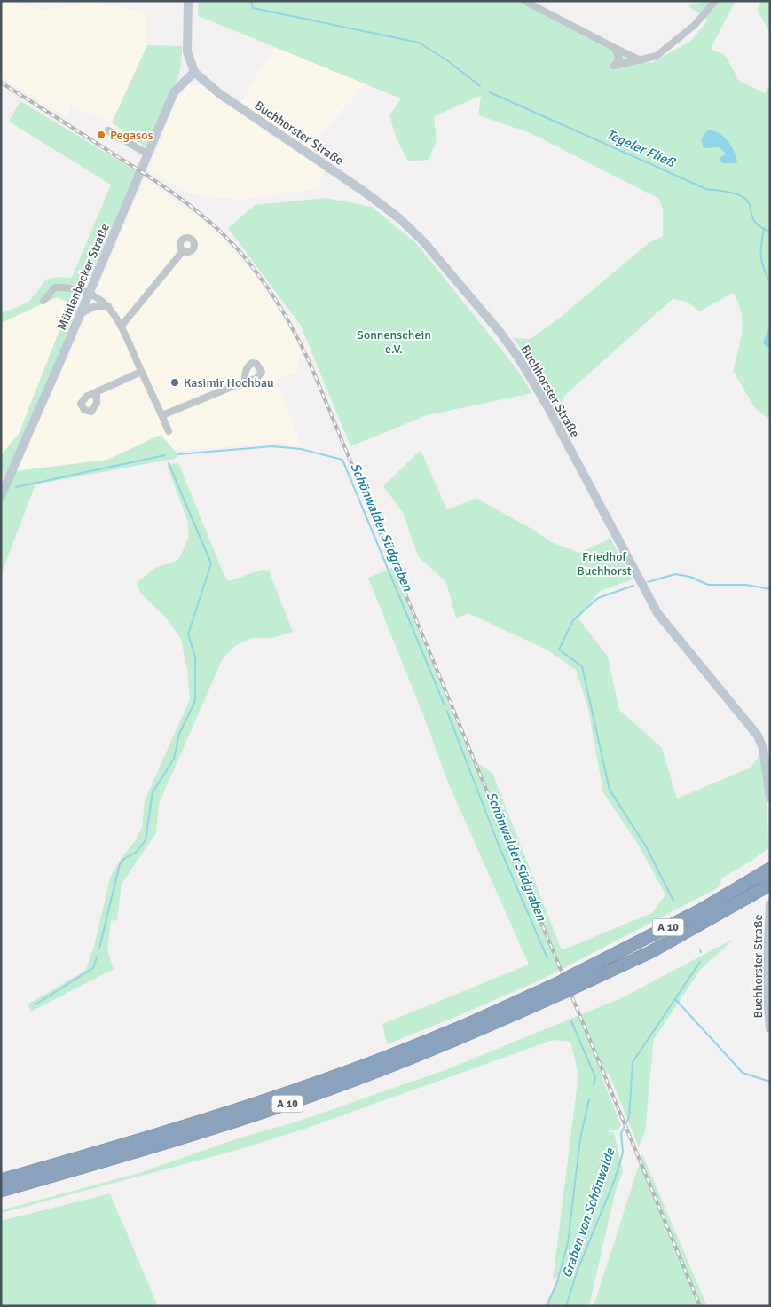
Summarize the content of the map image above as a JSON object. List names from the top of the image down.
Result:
{
  "streets": {
    "highway": ["A 10"],
    "main road": ["Buchhorster Straße", "Mühlenbecker Straße"]
  },
  "crossings": [
    ["Buchhorster Straße", "Mühlenbecker Straße"]
  ],
  "water": ["Tegeler Fließ", "Schönwalder Südgraben", "Graben von Schönwalde"],
  "parks": ["Sonnenschein e.V.", "Friedhof Buchhorst"],
  "places": ["Pegasos", "Kasimir Hochbau"]
}
